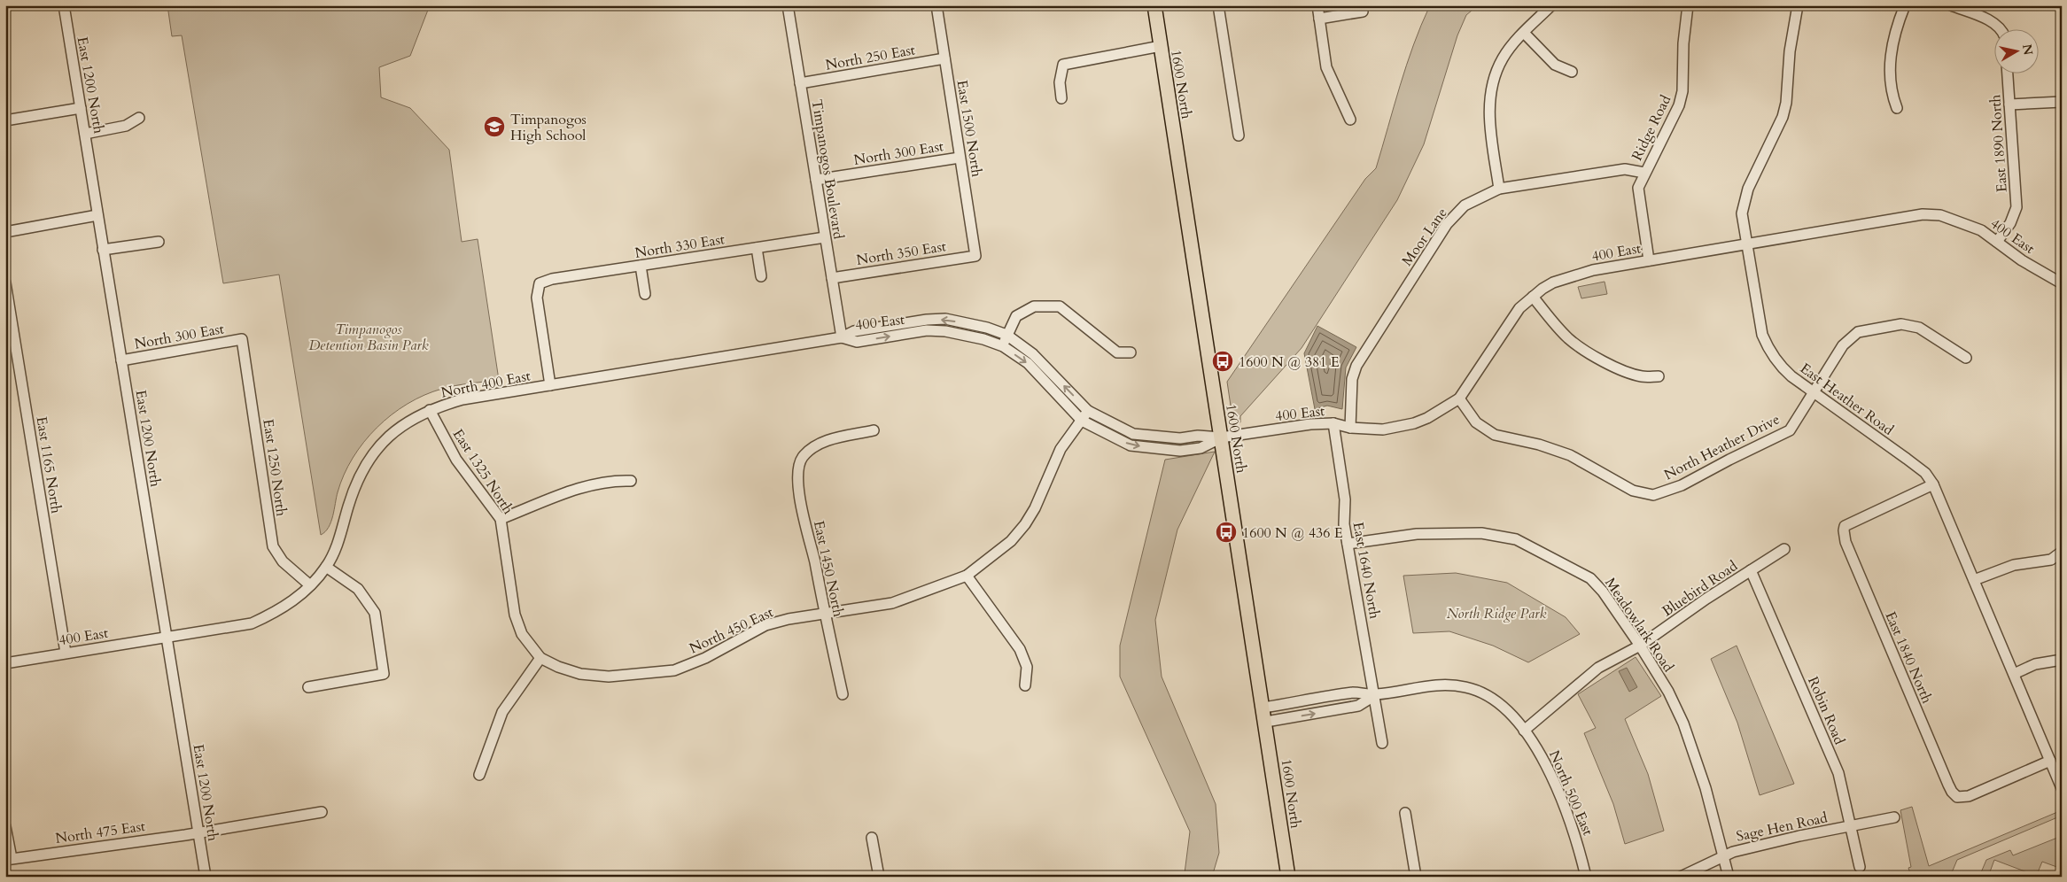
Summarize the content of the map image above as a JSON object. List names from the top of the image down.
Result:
{
  "streets": {
    "main road": ["1600 North"],
    "street": [
      "North 250 East",
      "East 1200 North",
      "Ridge Road",
      "East 1500 North",
      "East 1890 North",
      "North 300 East",
      "Timpanogos Boulevard",
      "400 East",
      "Moor Lane",
      "North 330 East",
      "North 350 East",
      "North 400 East",
      "East Heather Road",
      "North Heather Drive",
      "East 1165 North",
      "East 1250 North",
      "East 1325 North",
      "East 1450 North",
      "East 1640 North",
      "Bluebird Road",
      "Meadowlark Road",
      "North 450 East",
      "East 1840 North",
      "Robin Road",
      "North 500 East",
      "Sage Hen Road",
      "North 475 East"
    ]
  },
  "crossings": [
    ["North 250 East", "East 1500 North"],
    ["North 250 East", "Timpanogos Boulevard"],
    ["1600 North", "400 East"],
    ["1600 North", "North 500 East"],
    ["East 1200 North", "North 300 East"],
    ["East 1200 North", "400 East"],
    ["East 1200 North", "North 400 East"],
    ["East 1200 North", "North 475 East"],
    ["Ridge Road", "400 East"],
    ["Ridge Road", "Moor Lane"],
    ["East 1500 North", "North 300 East"],
    ["East 1500 North", "North 350 East"],
    ["East 1890 North", "400 East"],
    ["North 300 East", "Timpanogos Boulevard"],
    ["North 300 East", "East 1250 North"],
    ["Timpanogos Boulevard", "400 East"],
    ["Timpanogos Boulevard", "North 330 East"],
    ["Timpanogos Boulevard", "North 350 East"],
    ["Timpanogos Boulevard", "North 400 East"],
    ["400 East", "Moor Lane"],
    ["400 East", "North 400 East"],
    ["400 East", "East Heather Road"],
    ["400 East", "North Heather Drive"],
    ["400 East", "East 1165 North"],
    ["400 East", "East 1640 North"],
    ["400 East", "North 450 East"],
    ["North 330 East", "North 400 East"],
    ["North 400 East", "East 1250 North"],
    ["North 400 East", "East 1325 North"],
    ["East Heather Road", "North Heather Drive"],
    ["East Heather Road", "East 1840 North"],
    ["East 1325 North", "North 450 East"],
    ["East 1450 North", "North 450 East"],
    ["East 1640 North", "Meadowlark Road"],
    ["East 1640 North", "North 500 East"],
    ["Bluebird Road", "Meadowlark Road"],
    ["Bluebird Road", "Robin Road"],
    ["Bluebird Road", "North 500 East"],
    ["Meadowlark Road", "Sage Hen Road"],
    ["Robin Road", "Sage Hen Road"]
  ],
  "parks": ["Timpanogos Detention Basin Park", "North Ridge Park"],
  "places": {
    "school or university": ["Timpanogos High School"],
    "bus stop": ["1600 N @ 381 E", "1600 N @ 436 E"]
  },
  "north": "right"
}
